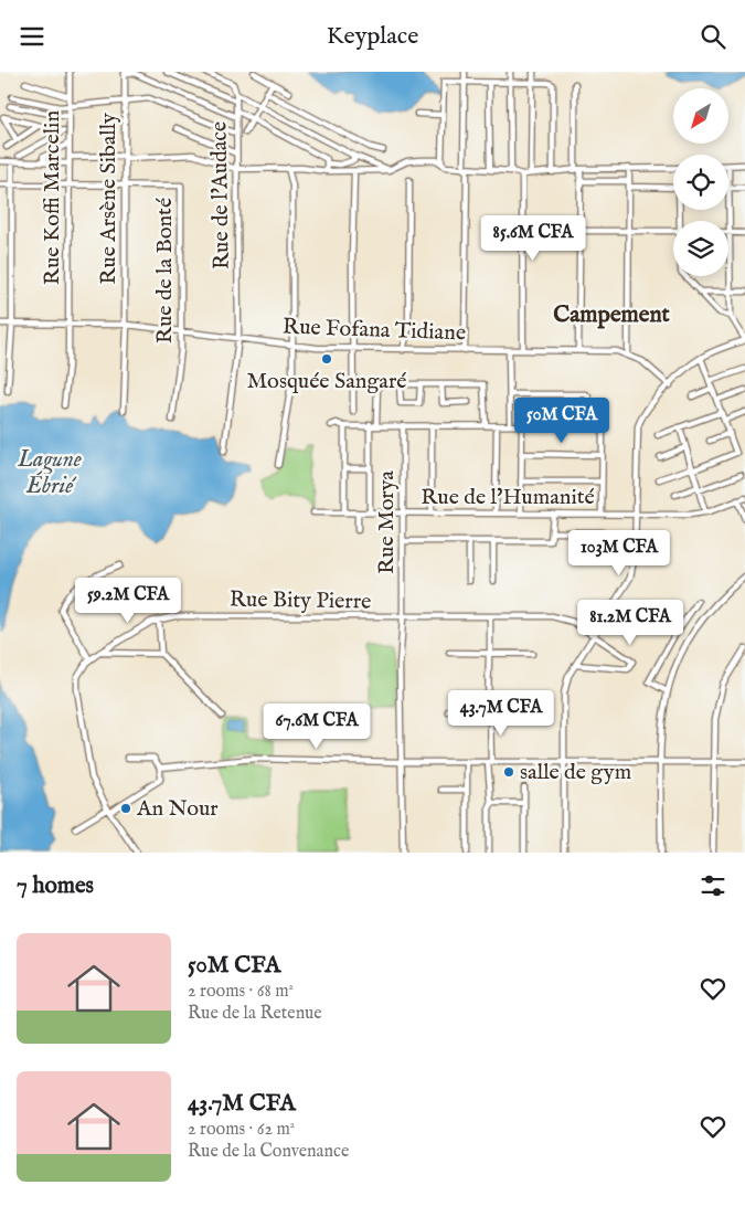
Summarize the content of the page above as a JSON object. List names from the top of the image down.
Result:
{
  "streets": {
    "street": [
      "Rue de l'Audace",
      "Rue Koffi Marcelin",
      "Rue Arsène Sibally",
      "Rue de la Bonté",
      "Rue Fofana Tidiane",
      "Rue de l'Humanité",
      "Rue Morya",
      "Rue Bity Pierre"
    ]
  },
  "crossings": [
    ["Rue de l'Audace", "Rue Fofana Tidiane"],
    ["Rue Koffi Marcelin", "Rue Fofana Tidiane"],
    ["Rue Arsène Sibally", "Rue de la Bonté"],
    ["Rue Arsène Sibally", "Rue Fofana Tidiane"],
    ["Rue de la Bonté", "Rue Fofana Tidiane"],
    ["Rue de l'Humanité", "Rue Morya"],
    ["Rue Morya", "Rue Bity Pierre"]
  ],
  "districts": ["Campement"],
  "water": ["Lagune Ébrié"],
  "places": ["Mosquée Sangaré", "salle de gym", "An Nour"],
  "north": "bottom left",
  "page": {
    "header": "Keyplace",
    "price": [
      "85.6M CFA",
      "50M CFA",
      "103M CFA",
      "59.2M CFA",
      "81.2M CFA",
      "43.7M CFA",
      "67.6M CFA"
    ],
    "heading": "7 homes",
    "list": [
      {
        "name": "50M CFA",
        "note": "2 rooms · 68 m² · Rue de la Retenue"
      },
      {
        "name": "43.7M CFA",
        "note": "2 rooms · 62 m² · Rue de la Convenance"
      }
    ]
  }
}
